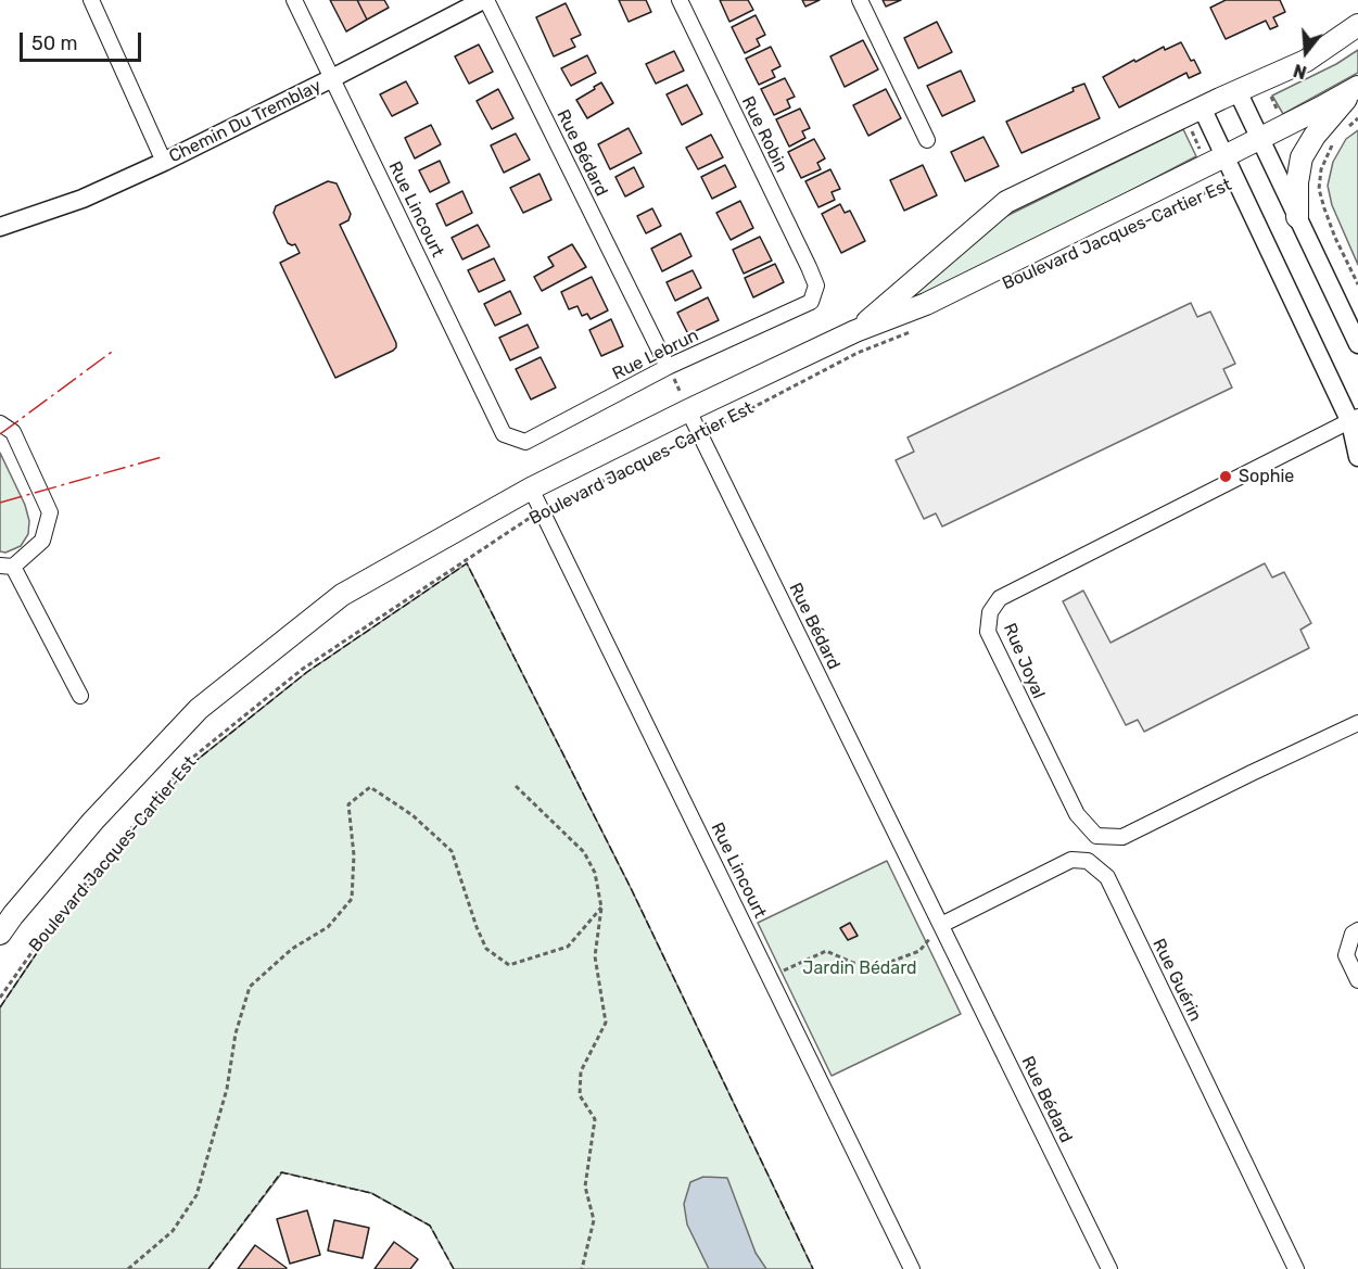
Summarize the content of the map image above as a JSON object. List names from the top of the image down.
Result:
{
  "streets": {
    "main road": ["Boulevard Jacques-Cartier Est"],
    "street": [
      "Chemin Du Tremblay",
      "Rue Robin",
      "Rue Bédard",
      "Rue Lincourt",
      "Rue Lebrun",
      "Rue Joyal",
      "Rue Guérin"
    ]
  },
  "crossings": [
    ["Chemin Du Tremblay", "Rue Bédard"],
    ["Chemin Du Tremblay", "Rue Lincourt"],
    ["Rue Robin", "Rue Lebrun"],
    ["Rue Bédard", "Boulevard Jacques-Cartier Est"],
    ["Rue Bédard", "Rue Lebrun"],
    ["Rue Bédard", "Rue Guérin"],
    ["Rue Lincourt", "Boulevard Jacques-Cartier Est"],
    ["Rue Lincourt", "Rue Lebrun"]
  ],
  "parks": ["Jardin Bédard"],
  "places": ["Sophie"],
  "scale_bar": "50 m",
  "north": "bottom"
}
